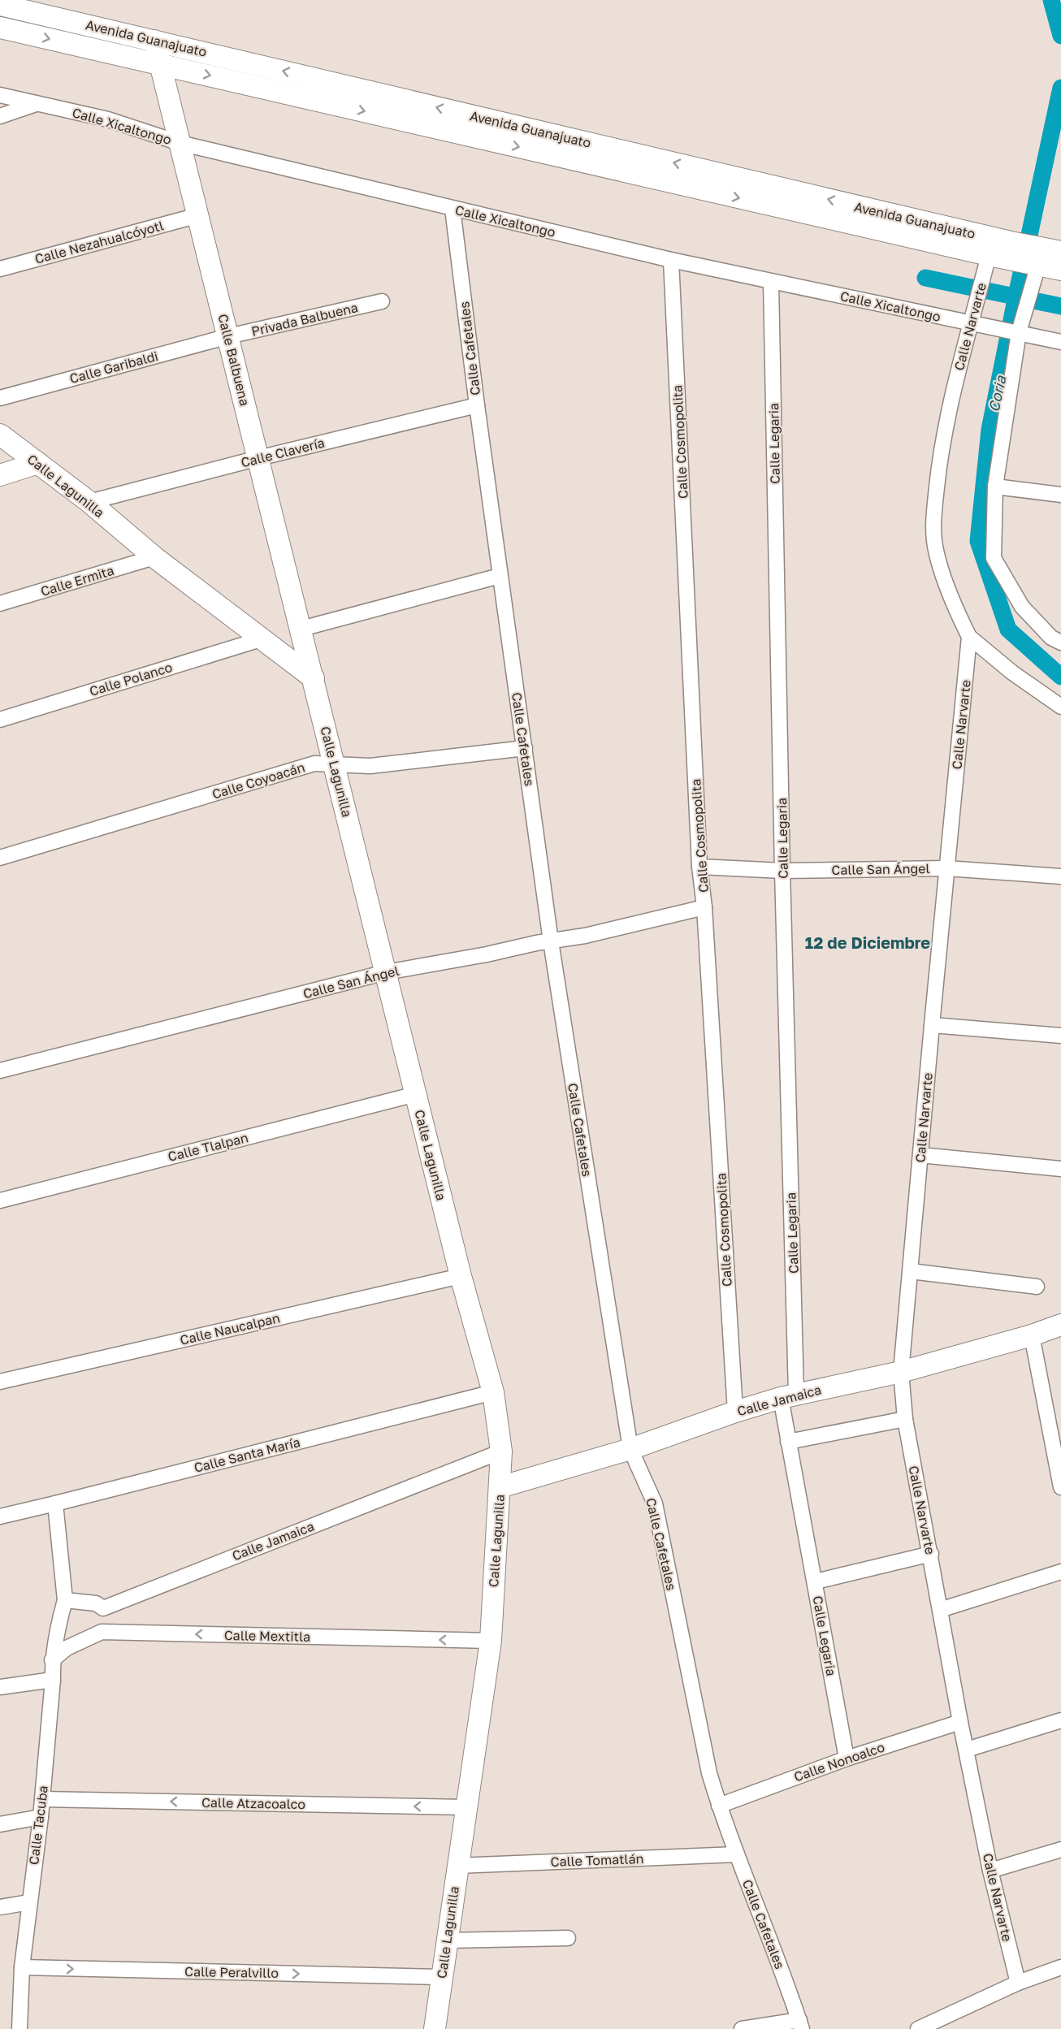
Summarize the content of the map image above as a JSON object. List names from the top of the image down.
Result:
{
  "streets": {
    "street": [
      "Avenida Guanajuato",
      "Calle Xicaltongo",
      "Calle Nezahualcóyotl",
      "Privada Balbuena",
      "Calle Narvarte",
      "Calle Cafetales",
      "Calle Balbuena",
      "Calle Garibaldi",
      "Calle Cosmopolita",
      "Calle Legaria",
      "Calle Clavería",
      "Calle Lagunilla",
      "Calle Ermita",
      "Calle Polanco",
      "Calle Coyoacán",
      "Calle San Ángel",
      "Calle Tlalpan",
      "Calle Naucalpan",
      "Calle Jamaica",
      "Calle Santa María",
      "Calle Mextitla",
      "Calle Nonoalco",
      "Calle Atzacoalco",
      "Calle Tacuba",
      "Calle Tomatlán",
      "Calle Peralvillo"
    ]
  },
  "crossings": [
    ["Avenida Guanajuato", "Calle Narvarte"],
    ["Avenida Guanajuato", "Calle Balbuena"],
    ["Calle Xicaltongo", "Calle Narvarte"],
    ["Calle Xicaltongo", "Calle Cafetales"],
    ["Calle Xicaltongo", "Calle Balbuena"],
    ["Calle Xicaltongo", "Calle Cosmopolita"],
    ["Calle Xicaltongo", "Calle Legaria"],
    ["Calle Nezahualcóyotl", "Calle Balbuena"],
    ["Privada Balbuena", "Calle Balbuena"],
    ["Privada Balbuena", "Calle Garibaldi"],
    ["Calle Narvarte", "Calle San Ángel"],
    ["Calle Narvarte", "Calle Jamaica"],
    ["Calle Narvarte", "Calle Nonoalco"],
    ["Calle Cafetales", "Calle Clavería"],
    ["Calle Cafetales", "Calle Coyoacán"],
    ["Calle Cafetales", "Calle San Ángel"],
    ["Calle Cafetales", "Calle Jamaica"],
    ["Calle Cafetales", "Calle Nonoalco"],
    ["Calle Cafetales", "Calle Tomatlán"],
    ["Calle Balbuena", "Calle Garibaldi"],
    ["Calle Balbuena", "Calle Clavería"],
    ["Calle Balbuena", "Calle Lagunilla"],
    ["Calle Cosmopolita", "Calle San Ángel"],
    ["Calle Cosmopolita", "Calle Jamaica"],
    ["Calle Legaria", "Calle San Ángel"],
    ["Calle Legaria", "Calle Jamaica"],
    ["Calle Legaria", "Calle Nonoalco"],
    ["Calle Clavería", "Calle Lagunilla"],
    ["Calle Lagunilla", "Calle Ermita"],
    ["Calle Lagunilla", "Calle Polanco"],
    ["Calle Lagunilla", "Calle Coyoacán"],
    ["Calle Lagunilla", "Calle San Ángel"],
    ["Calle Lagunilla", "Calle Tlalpan"],
    ["Calle Lagunilla", "Calle Naucalpan"],
    ["Calle Lagunilla", "Calle Jamaica"],
    ["Calle Lagunilla", "Calle Santa María"],
    ["Calle Lagunilla", "Calle Mextitla"],
    ["Calle Lagunilla", "Calle Atzacoalco"],
    ["Calle Lagunilla", "Calle Tomatlán"],
    ["Calle Lagunilla", "Calle Peralvillo"],
    ["Calle Mextitla", "Calle Tacuba"],
    ["Calle Atzacoalco", "Calle Tacuba"],
    ["Calle Tacuba", "Calle Peralvillo"]
  ],
  "one_way": ["Calle Mextitla", "Calle Atzacoalco", "Calle Peralvillo"],
  "districts": ["12 de Diciembre"],
  "water": ["Coria"]
}
